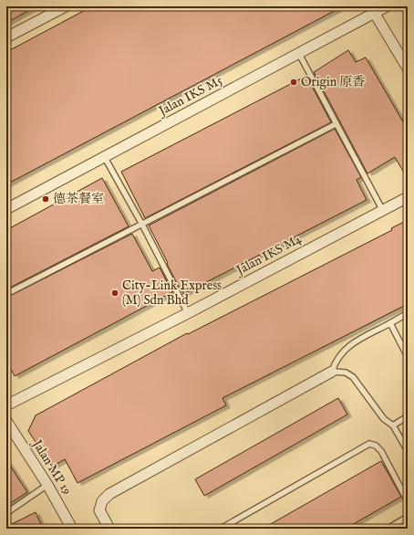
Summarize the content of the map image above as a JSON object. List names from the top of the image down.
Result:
{
  "streets": {
    "street": ["Jalan IKS M5", "Jalan IKS M4", "Jalan MP 19"]
  },
  "places": ["Origin 原香", "德茶餐室", "City-Link Express (M) Sdn Bhd"]
}
